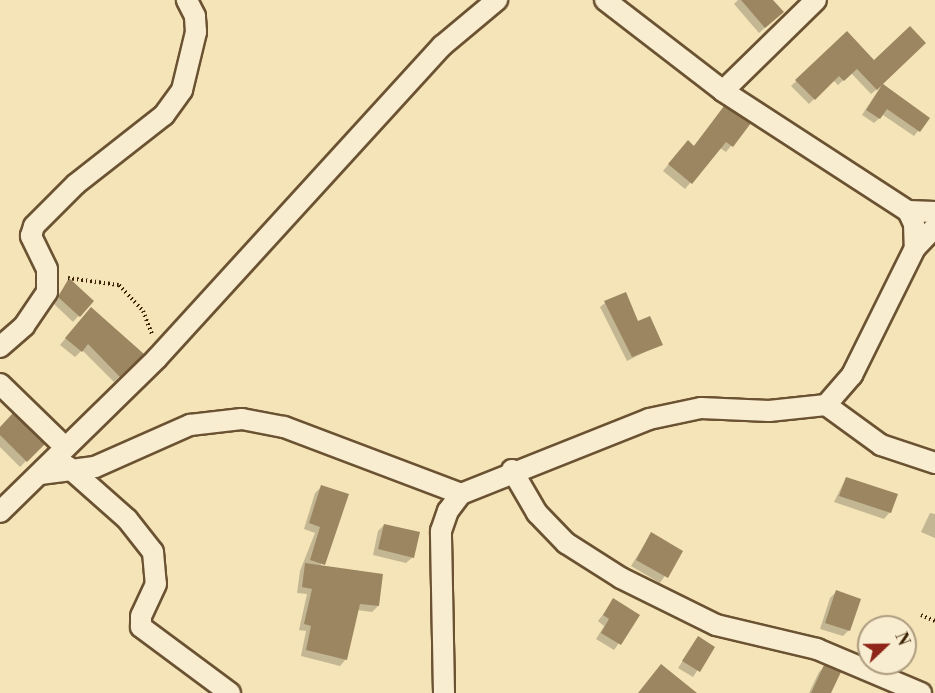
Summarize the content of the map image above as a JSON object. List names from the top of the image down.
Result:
{
  "north": "right"
}
